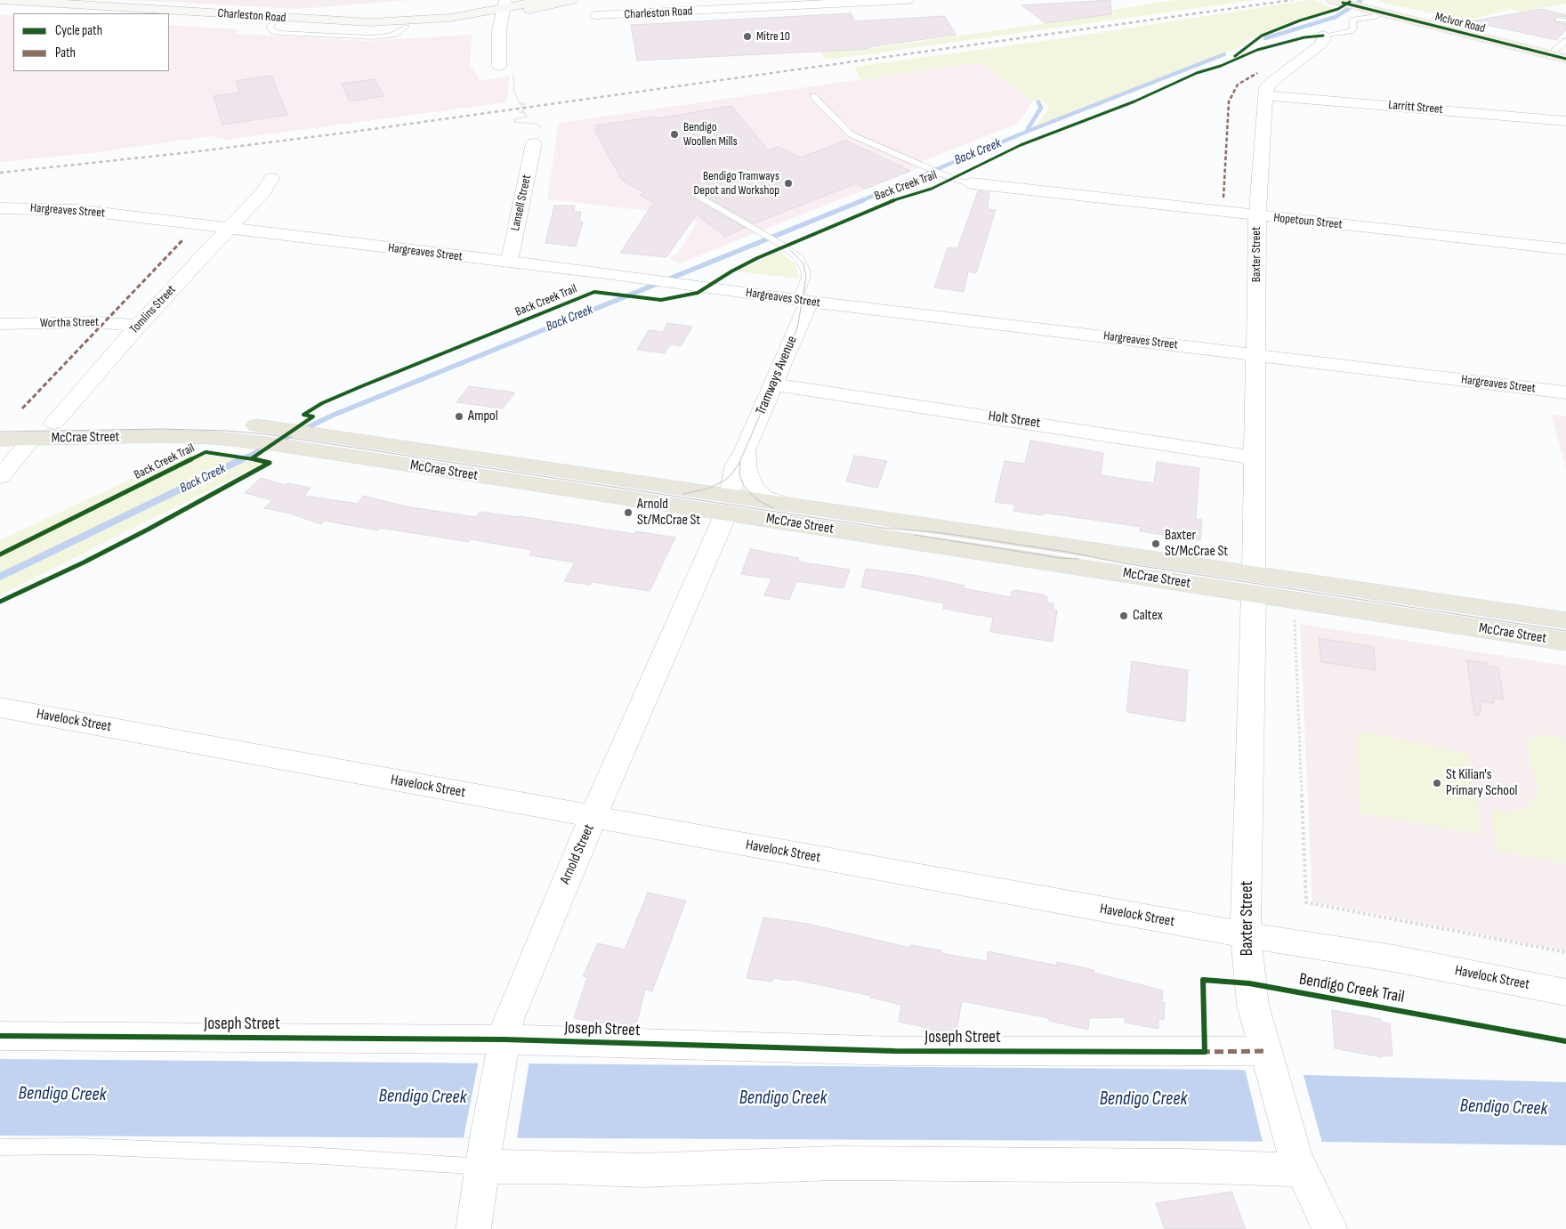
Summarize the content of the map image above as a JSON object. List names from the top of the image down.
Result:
{
  "streets": {
    "highway": ["Tomlins Street", "McCrae Street"],
    "main road": ["McIvor Road"],
    "street": [
      "Charleston Road",
      "Larritt Street",
      "Lansell Street",
      "Hargreaves Street",
      "Hopetoun Street",
      "Baxter Street",
      "Wortha Street",
      "Tramways Avenue",
      "Holt Street",
      "Havelock Street",
      "Arnold Street",
      "Joseph Street"
    ],
    "cycle path": ["Back Creek Trail", "Bendigo Creek Trail"]
  },
  "crossings": [
    ["McIvor Road", "Baxter Street"],
    ["Larritt Street", "Baxter Street"],
    ["Lansell Street", "Hargreaves Street"],
    ["Hargreaves Street", "Baxter Street"],
    ["Hargreaves Street", "Tomlins Street"],
    ["Hargreaves Street", "Tramways Avenue"],
    ["Hopetoun Street", "Baxter Street"],
    ["Baxter Street", "Holt Street"],
    ["Baxter Street", "McCrae Street"],
    ["Baxter Street", "Havelock Street"],
    ["Baxter Street", "Joseph Street"],
    ["Tomlins Street", "Wortha Street"],
    ["Tomlins Street", "McCrae Street"],
    ["Tramways Avenue", "Holt Street"],
    ["Tramways Avenue", "McCrae Street"],
    ["Tramways Avenue", "Arnold Street"],
    ["McCrae Street", "Arnold Street"],
    ["Havelock Street", "Arnold Street"],
    ["Arnold Street", "Joseph Street"]
  ],
  "water": ["Back Creek", "Bendigo Creek"],
  "places": [
    "Mitre 10",
    "Bendigo Woollen Mills",
    "Bendigo Tramways Depot and Workshop",
    "Ampol",
    "Arnold St/McCrae St",
    "Baxter St/McCrae St",
    "Caltex",
    "St Kilian's Primary School"
  ],
  "legend": ["Cycle path", "Path"]
}
